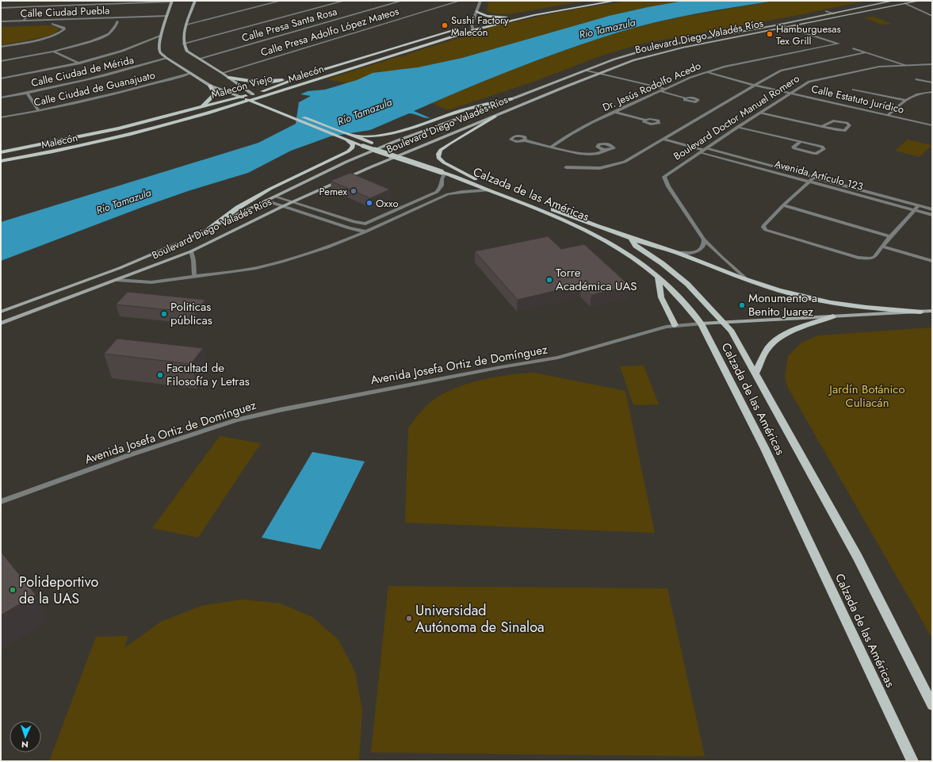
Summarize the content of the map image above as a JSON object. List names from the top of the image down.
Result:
{
  "streets": {
    "main road": [
      "Boulevard Diego Valadés Ríos",
      "Malecón",
      "Malecón Viejo",
      "Calzada de las Américas",
      "Avenida Josefa Ortiz de Domínguez"
    ],
    "street": [
      "Calle Ciudad Puebla",
      "Calle Presa Santa Rosa",
      "Calle Presa Adolfo López Mateos",
      "Calle Ciudad de Mérida",
      "Dr. Jesús Rodolfo Acedo",
      "Calle Ciudad de Guanajuato",
      "Calle Estatuto Jurídico",
      "Boulevard Doctor Manuel Romero",
      "Avenida Artículo 123"
    ]
  },
  "crossings": [
    ["Boulevard Diego Valadés Ríos", "Dr. Jesús Rodolfo Acedo"],
    ["Dr. Jesús Rodolfo Acedo", "Calle Estatuto Jurídico"],
    ["Calle Estatuto Jurídico", "Boulevard Doctor Manuel Romero"],
    ["Boulevard Doctor Manuel Romero", "Avenida Artículo 123"],
    ["Calzada de las Américas", "Avenida Josefa Ortiz de Domínguez"]
  ],
  "water": ["Río Tamazula"],
  "parks": ["Jardín Botánico Culiacán"],
  "places": [
    "Sushi Factory Malecón",
    "Hamburguesas Tex Grill",
    "Pemex",
    "Oxxo",
    "Torre Académica UAS",
    "Monumento a Benito Juarez",
    "Politicas públicas",
    "Facultad de Filosofía y Letras",
    "Polideportivo de la UAS",
    "Universidad Autónoma de Sinaloa"
  ],
  "north": "bottom"
}
